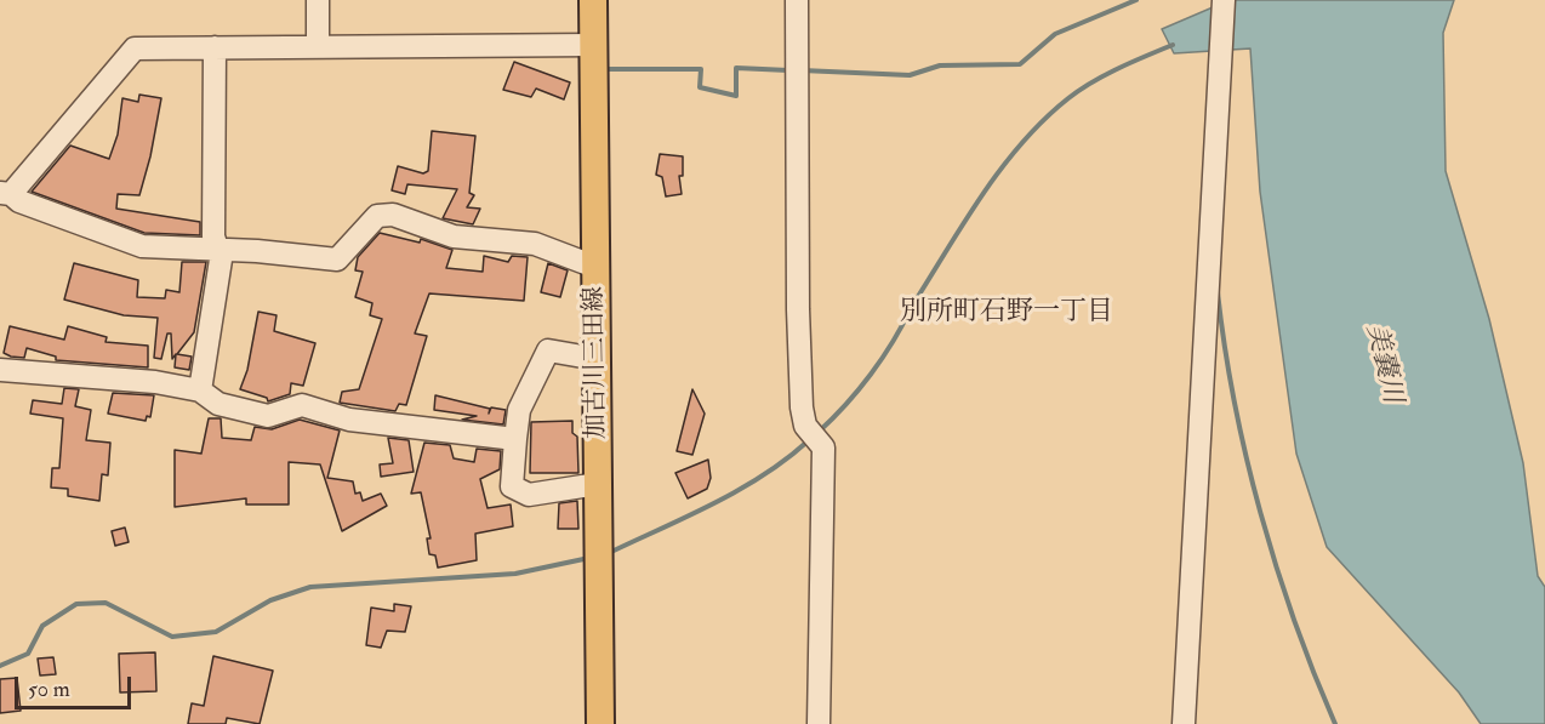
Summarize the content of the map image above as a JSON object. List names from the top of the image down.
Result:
{
  "streets": {
    "main road": ["加古川三田線"]
  },
  "districts": ["別所町石野一丁目"],
  "water": ["美嚢川"],
  "scale_bar": "50 m"
}
